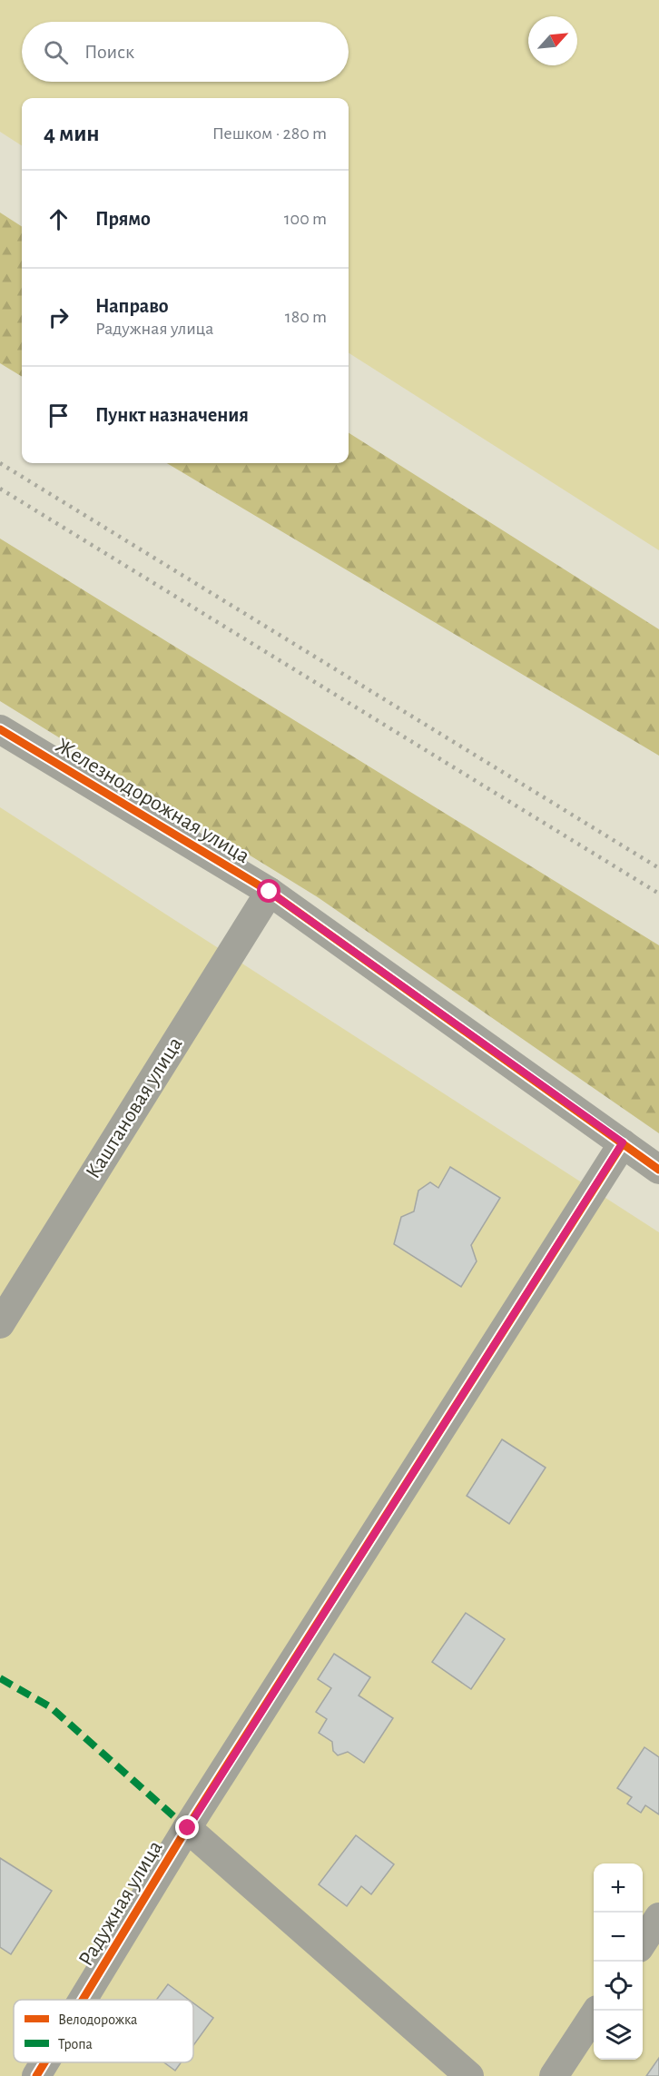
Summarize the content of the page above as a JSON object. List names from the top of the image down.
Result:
{
  "streets": {
    "street": ["Железнодорожная улица", "Каштановая улица", "Радужная улица"]
  },
  "crossings": [
    ["Железнодорожная улица", "Каштановая улица"],
    ["Железнодорожная улица", "Радужная улица"]
  ],
  "legend": ["Велодорожка", "Тропа"],
  "north": "top right",
  "page": {
    "search": "Поиск",
    "heading": ["4 мин", "Пешком · 280 m"],
    "list": [
      ["Прямо", "100 m"],
      ["Направо", "Радужная улица", "180 m"],
      "Пункт назначения"
    ],
    "map_buttons": ["+", "−"]
  }
}
